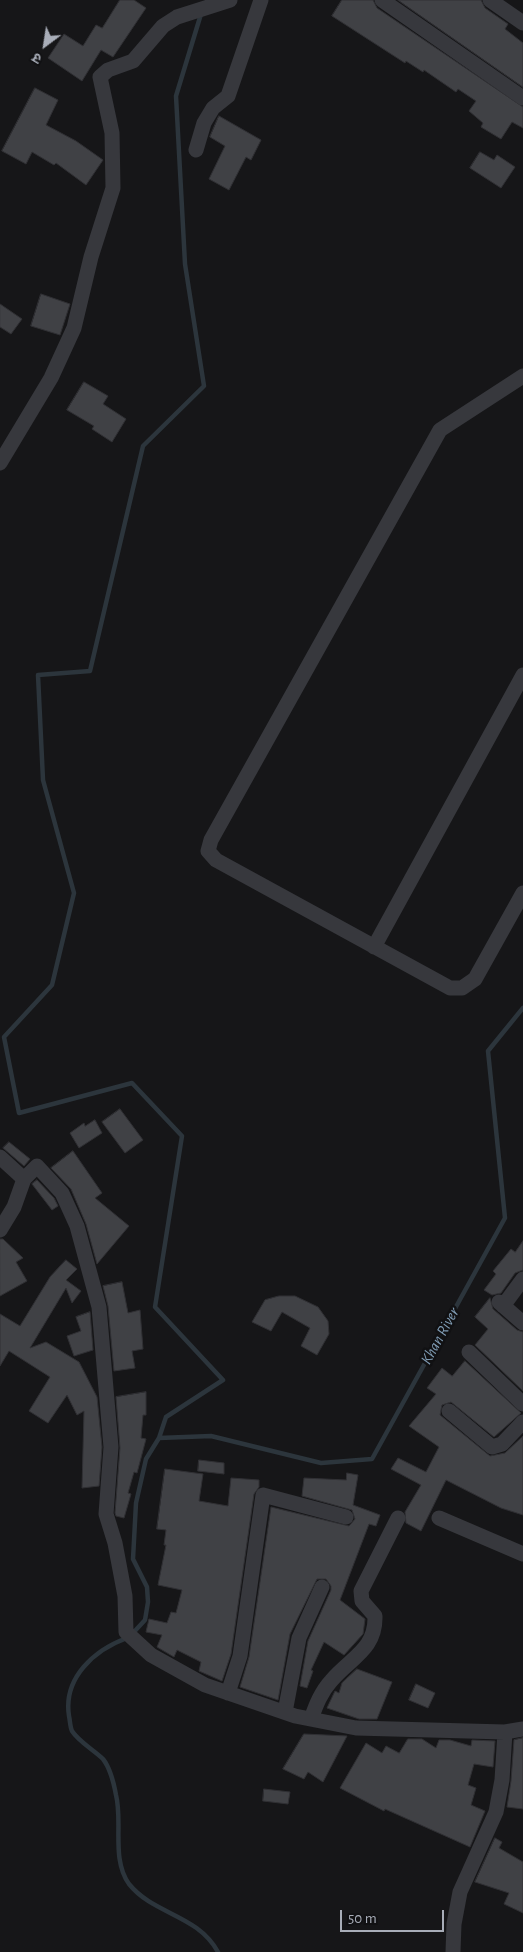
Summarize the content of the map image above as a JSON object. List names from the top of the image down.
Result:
{
  "water": ["Khan River"],
  "scale_bar": "50 m",
  "north": "bottom left"
}
